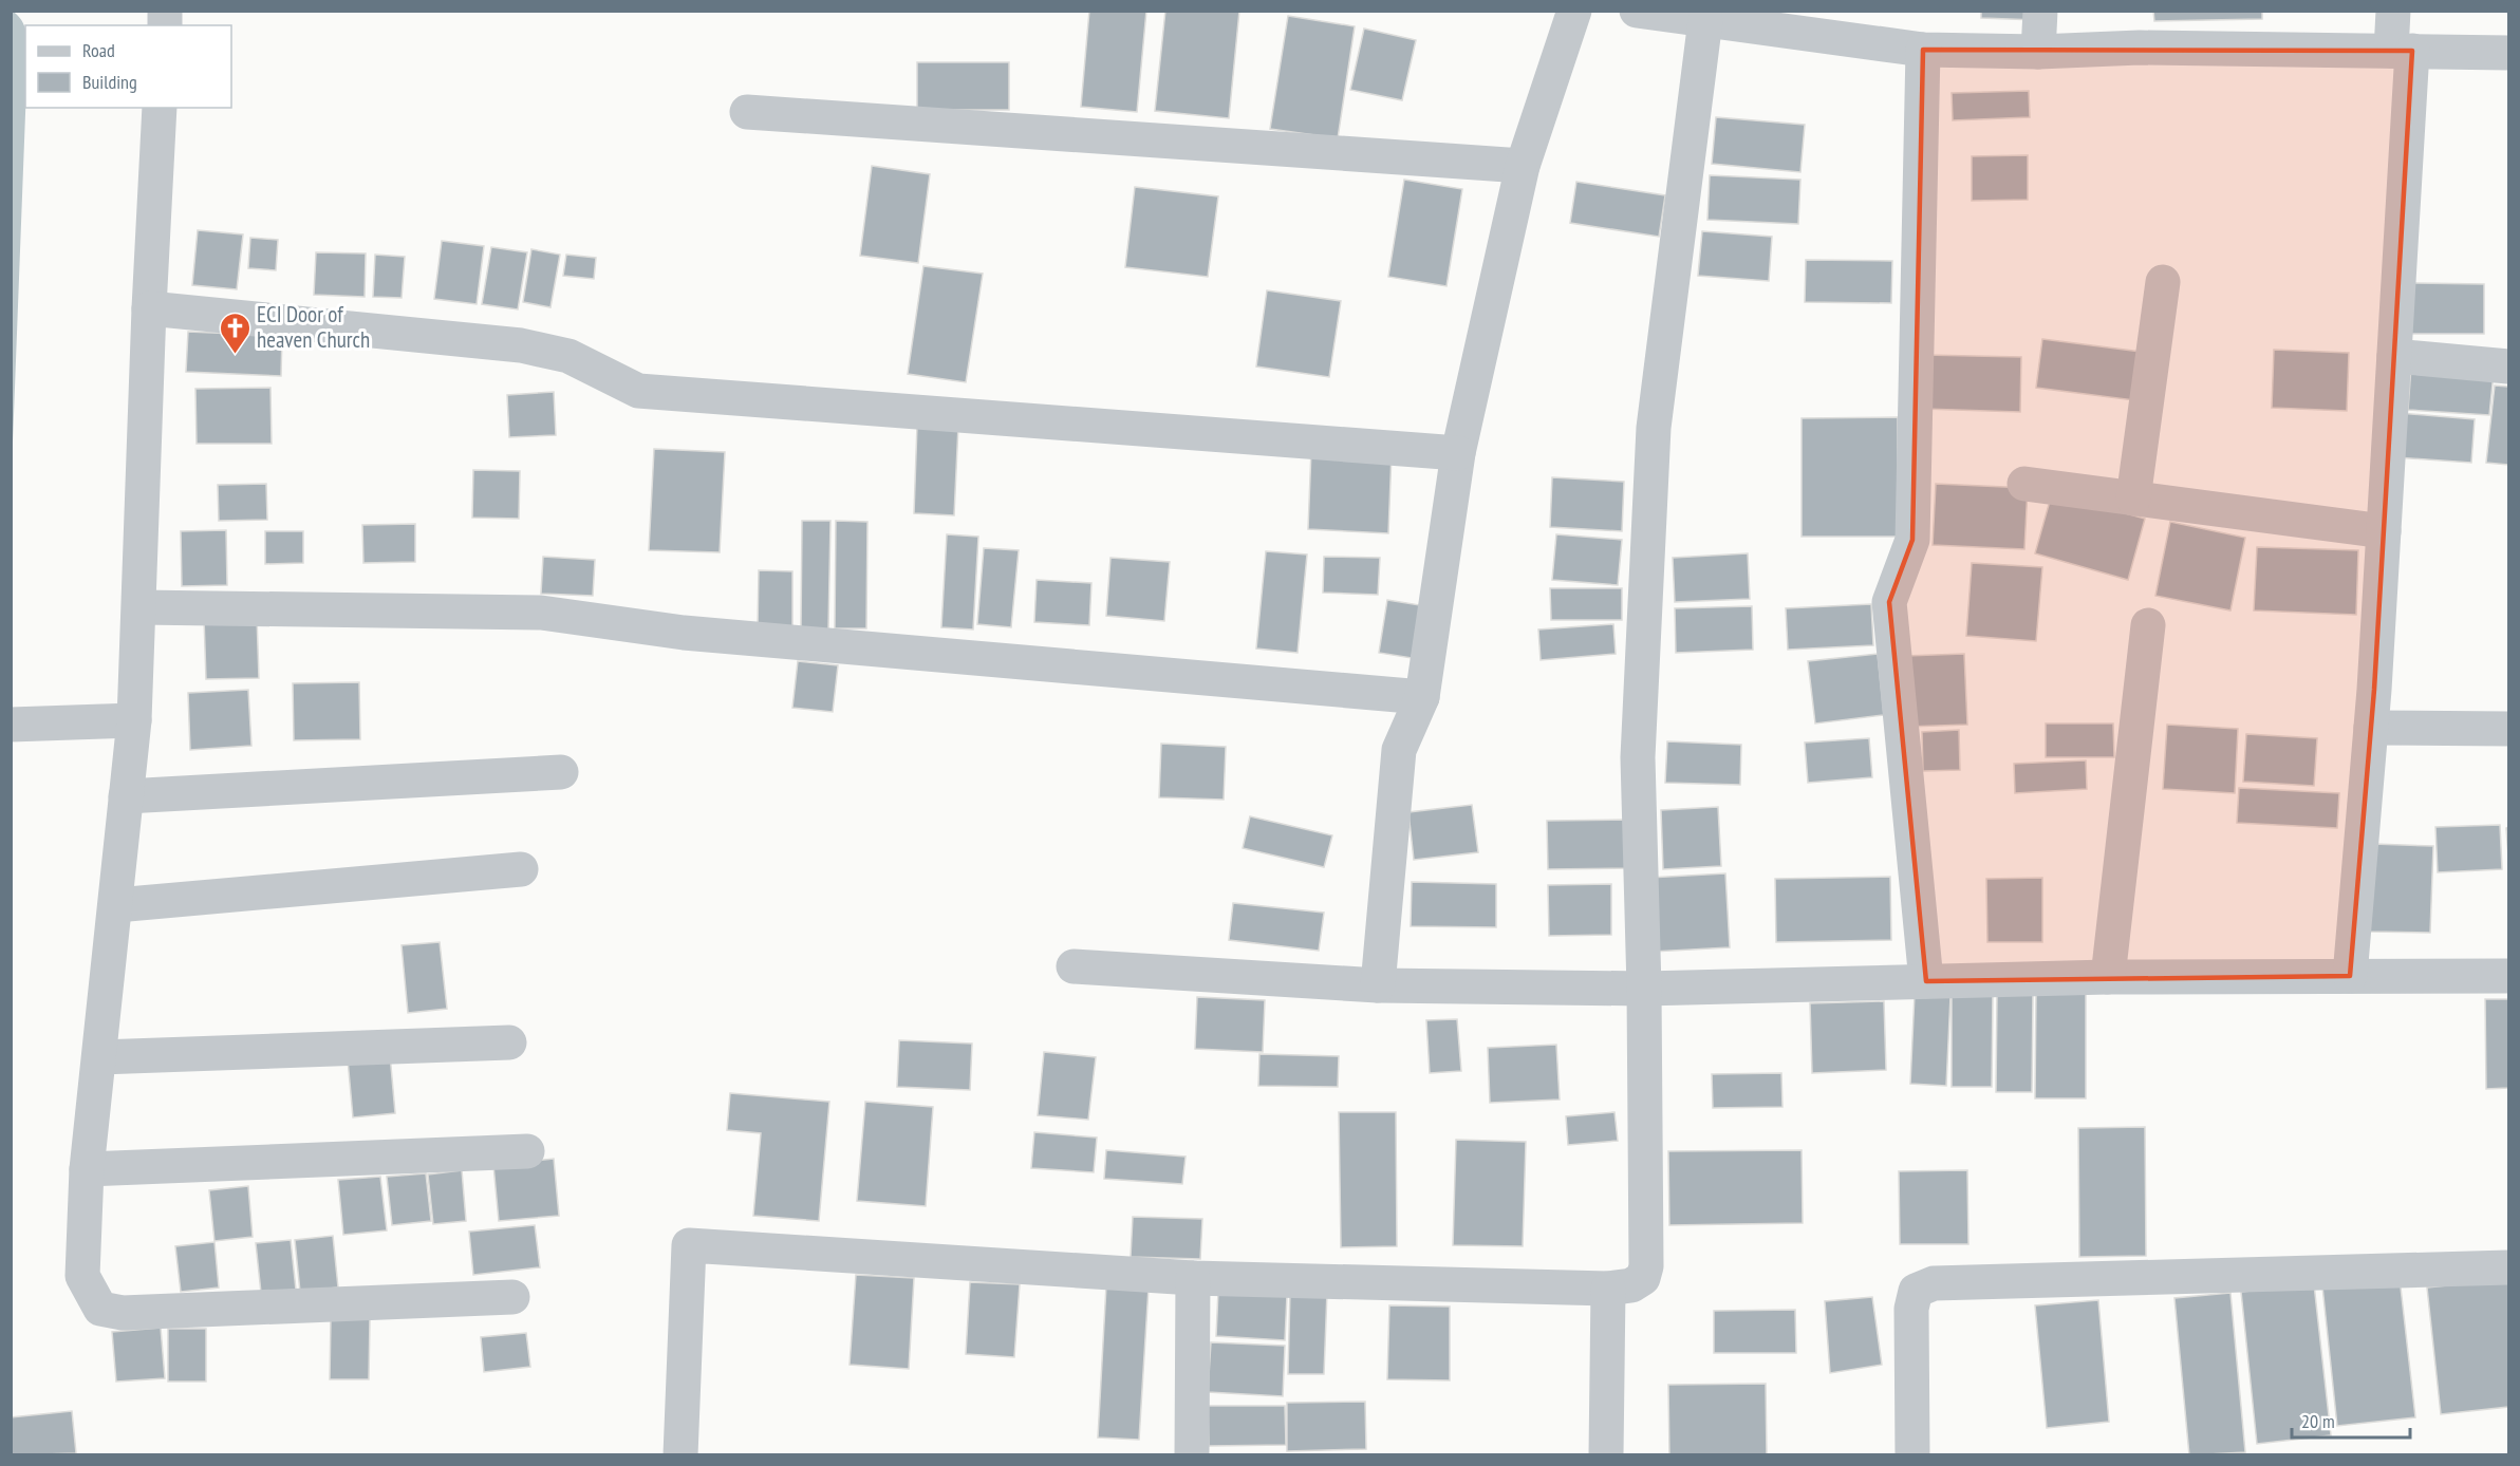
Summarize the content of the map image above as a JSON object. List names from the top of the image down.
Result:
{
  "places": {
    "church": ["ECI Door of heaven Church"]
  },
  "legend": ["Road", "Building"],
  "scale_bar": "20 m"
}
